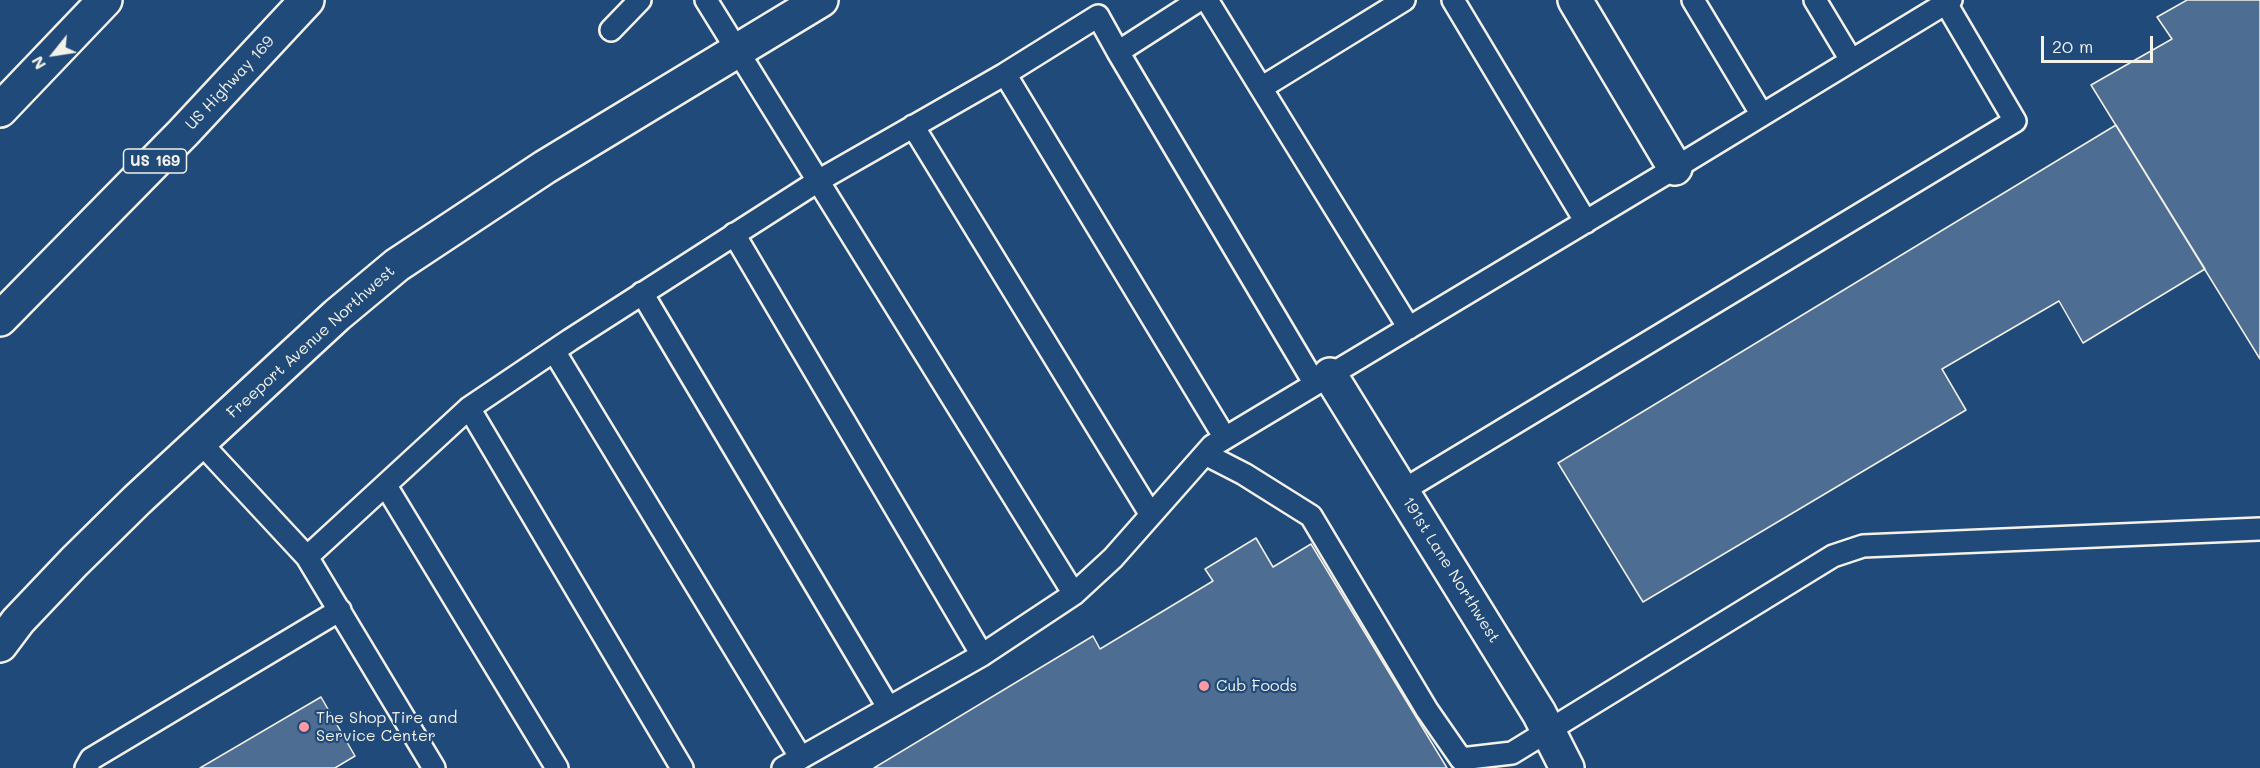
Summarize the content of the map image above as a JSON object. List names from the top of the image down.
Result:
{
  "streets": {
    "main road": [
      "US Highway 169",
      "US 169",
      "Freeport Avenue Northwest",
      "191st Lane Northwest"
    ]
  },
  "places": ["Cub Foods", "The Shop Tire and Service Center"],
  "scale_bar": "20 m",
  "north": "bottom left"
}
